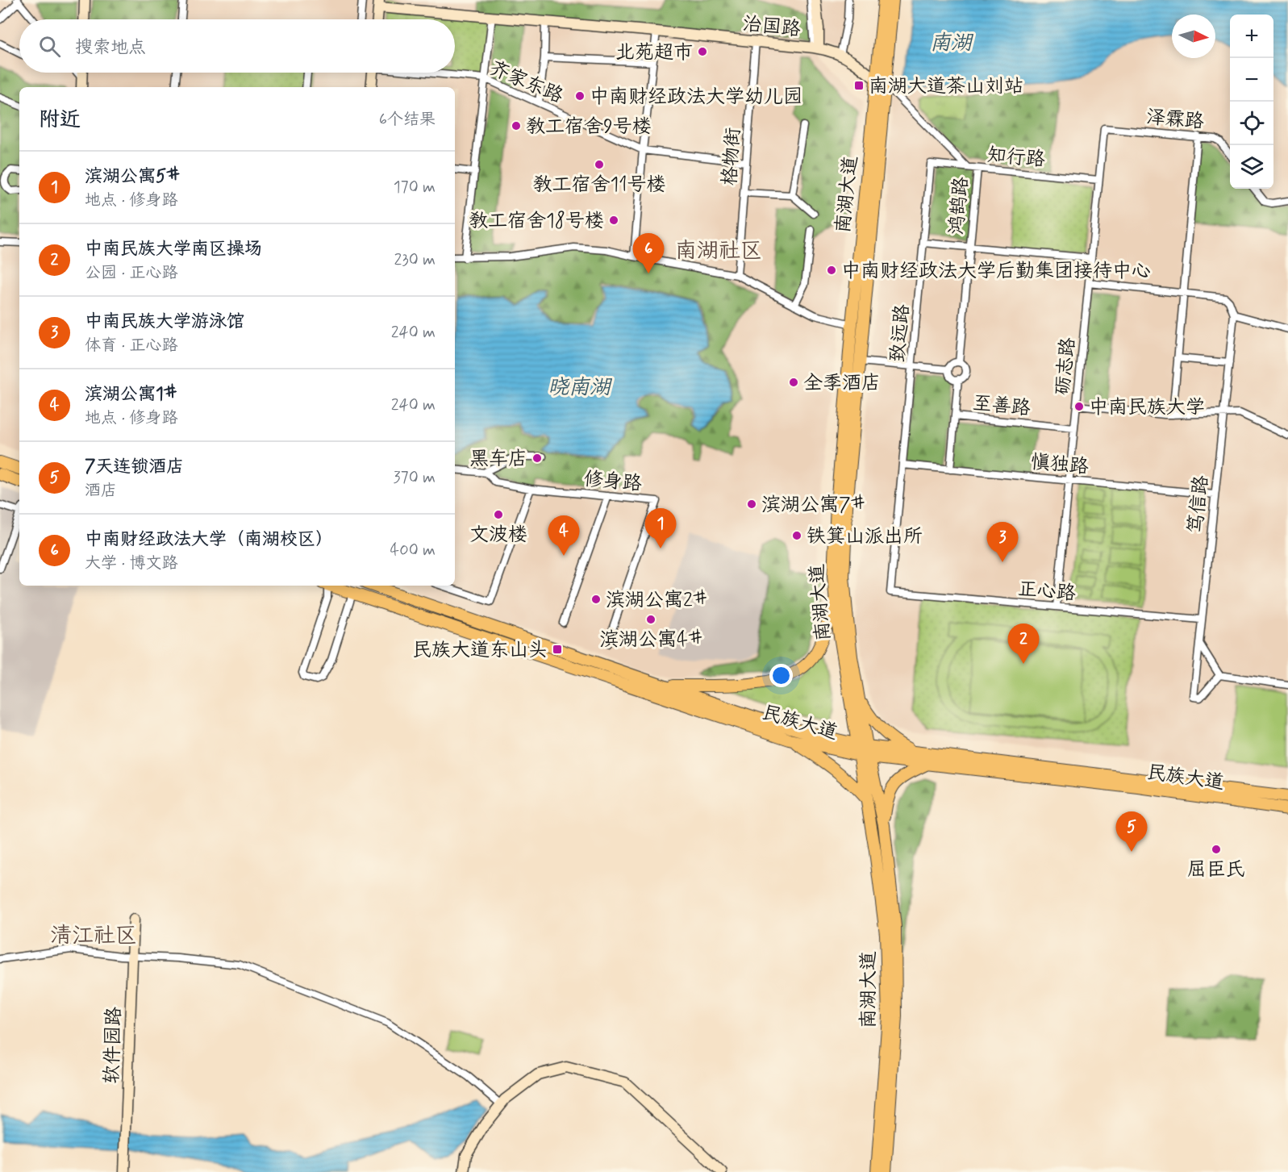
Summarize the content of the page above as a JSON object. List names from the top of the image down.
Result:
{
  "streets": {
    "main road": [
      "治国路",
      "南湖大道",
      "民族大道",
      "软件园路"
    ],
    "street": [
      "齐家东路",
      "泽霖路",
      "格物街",
      "知行路",
      "鸿鹄路",
      "致远路",
      "砺志路",
      "至善路",
      "慎独路",
      "修身路",
      "笃信路",
      "正心路"
    ]
  },
  "crossings": [
    ["治国路", "格物街"],
    ["治国路", "南湖大道"],
    ["齐家东路", "格物街"],
    ["泽霖路", "砺志路"],
    ["知行路", "鸿鹄路"],
    ["知行路", "致远路"],
    ["知行路", "砺志路"],
    ["南湖大道", "民族大道"],
    ["致远路", "慎独路"],
    ["致远路", "正心路"],
    ["砺志路", "至善路"],
    ["砺志路", "慎独路"],
    ["砺志路", "正心路"],
    ["慎独路", "笃信路"],
    ["笃信路", "正心路"]
  ],
  "districts": ["南湖社区", "清江社区"],
  "water": ["南湖", "晓南湖"],
  "places": {
    "other": [
      "北苑超市",
      "中南财经政法大学幼儿园",
      "教工宿舍9号楼",
      "教工宿舍11号楼",
      "教工宿舍18号楼",
      "中南财经政法大学后勤集团接待中心",
      "全季酒店",
      "中南民族大学",
      "黑车店",
      "滨湖公寓7#",
      "文波楼",
      "铁箕山派出所",
      "滨湖公寓2#",
      "滨湖公寓4#",
      "屈臣氏"
    ],
    "transit": ["南湖大道茶山刘站", "民族大道东山头"]
  },
  "north": "right",
  "page": {
    "map_buttons": ["+", "−"],
    "search": "搜索地点",
    "heading": ["附近", "6个结果"],
    "list": [
      {
        "mark": "1",
        "name": "滨湖公寓5#",
        "note": "地点 · 修身路",
        "value": "170 m"
      },
      {
        "mark": "2",
        "name": "中南民族大学南区操场",
        "note": "公园 · 正心路",
        "value": "230 m"
      },
      {
        "mark": "3",
        "name": "中南民族大学游泳馆",
        "note": "体育 · 正心路",
        "value": "240 m"
      },
      {
        "mark": "4",
        "name": "滨湖公寓1#",
        "note": "地点 · 修身路",
        "value": "240 m"
      },
      {
        "mark": "5",
        "name": "7天连锁酒店",
        "note": "酒店",
        "value": "370 m"
      },
      {
        "mark": "6",
        "name": "中南财经政法大学（南湖校区）",
        "note": "大学 · 博文路",
        "value": "400 m"
      }
    ],
    "pins": [
      "6",
      "1",
      "4",
      "3",
      "2",
      "5"
    ]
  }
}
